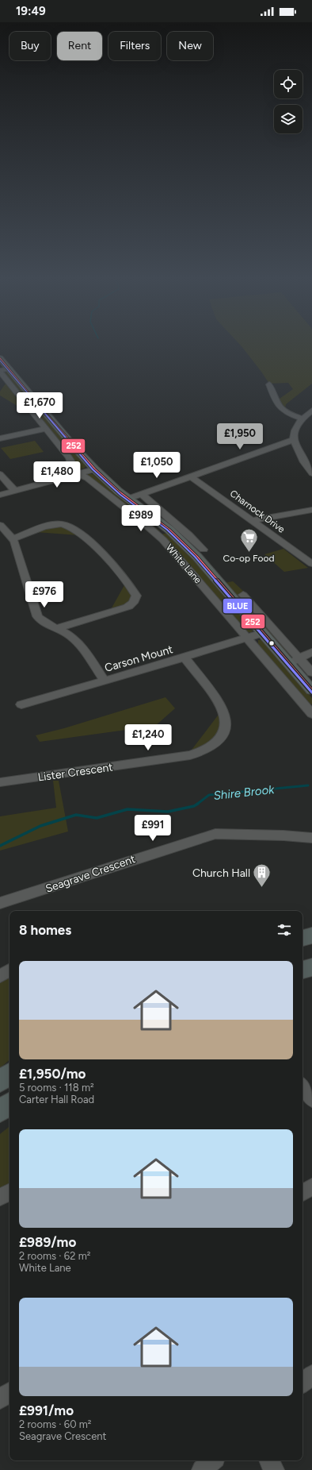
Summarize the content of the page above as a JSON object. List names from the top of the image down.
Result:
{
  "streets": {
    "main road": ["White Lane"],
    "street": [
      "Charnock Drive",
      "Carson Mount",
      "Lister Crescent",
      "Seagrave Crescent"
    ]
  },
  "crossings": [
    ["White Lane", "Carson Mount"],
    ["Carson Mount", "Lister Crescent"]
  ],
  "water": ["Shire Brook"],
  "places": {
    "supermarket": ["Co-op Food"],
    "building": ["Church Hall"]
  },
  "lines": ["transit line 252", "transit line BLUE"],
  "page": {
    "status": "19:49",
    "chip": [
      "Buy",
      "Rent",
      "Filters",
      "New"
    ],
    "price": [
      "£1,670",
      "£1,950",
      "£1,050",
      "£1,480",
      "£989",
      "£976",
      "£1,240",
      "£991"
    ],
    "heading": "8 homes",
    "list": [
      {
        "name": "£1,950/mo",
        "note": "5 rooms · 118 m² · Carter Hall Road"
      },
      {
        "name": "£989/mo",
        "note": "2 rooms · 62 m² · White Lane"
      },
      {
        "name": "£991/mo",
        "note": "2 rooms · 60 m² · Seagrave Crescent"
      }
    ]
  }
}
